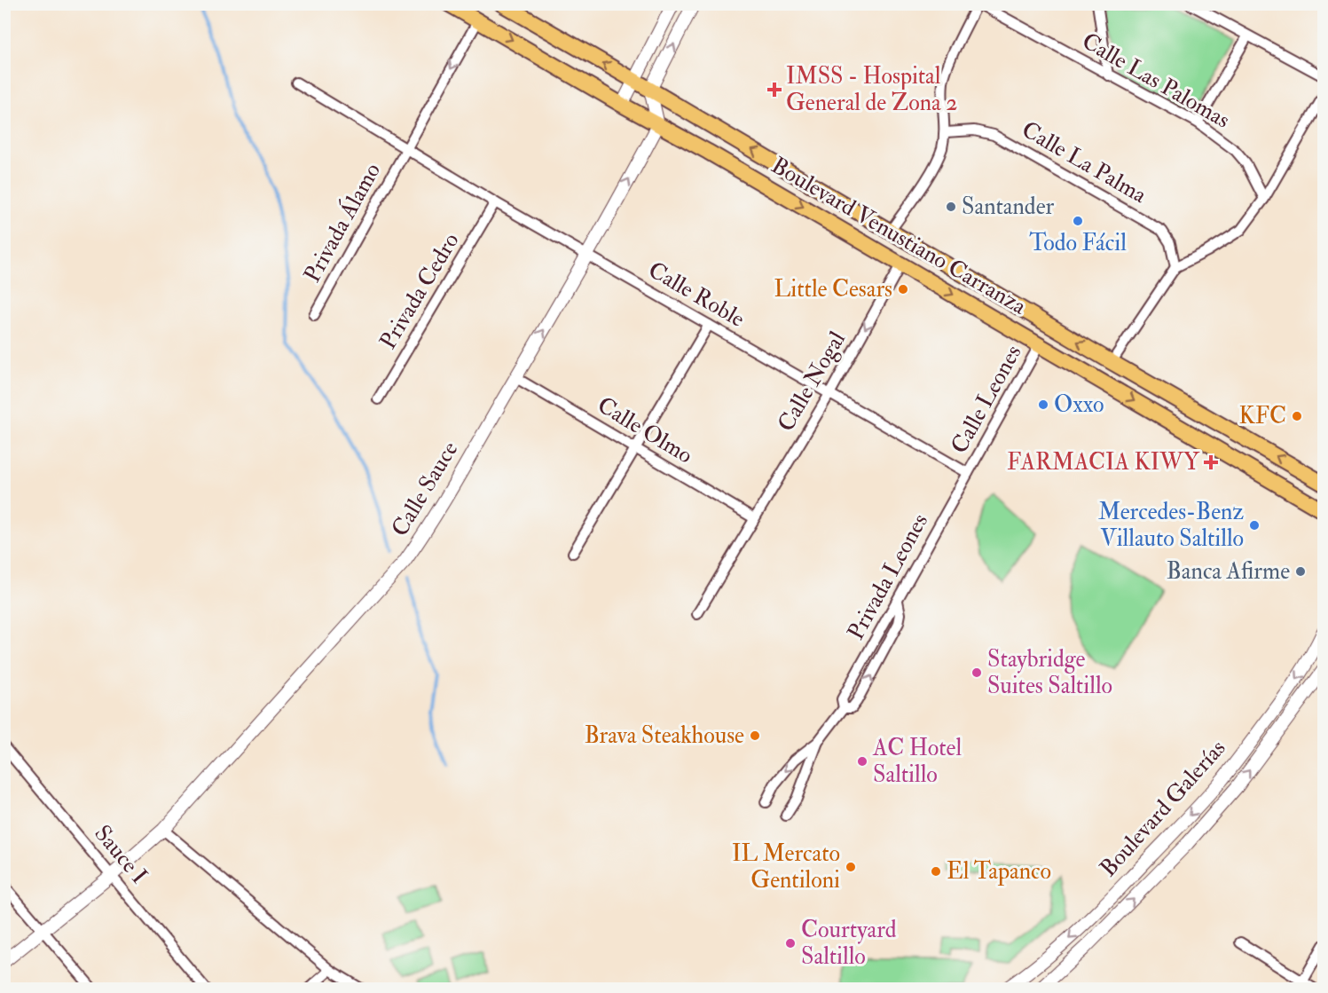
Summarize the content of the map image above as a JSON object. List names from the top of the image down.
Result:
{
  "streets": {
    "main road": ["Boulevard Venustiano Carranza"],
    "street": [
      "Calle Las Palomas",
      "Calle La Palma",
      "Privada Álamo",
      "Privada Cedro",
      "Calle Roble",
      "Calle Nogal",
      "Calle Leones",
      "Calle Olmo",
      "Calle Sauce",
      "Privada Leones",
      "Boulevard Galerías",
      "Sauce I"
    ]
  },
  "crossings": [
    ["Privada Álamo", "Boulevard Venustiano Carranza"],
    ["Privada Álamo", "Calle Roble"],
    ["Boulevard Venustiano Carranza", "Calle Nogal"],
    ["Boulevard Venustiano Carranza", "Calle Leones"],
    ["Boulevard Venustiano Carranza", "Calle Sauce"],
    ["Privada Cedro", "Calle Roble"],
    ["Calle Roble", "Calle Nogal"],
    ["Calle Roble", "Calle Leones"],
    ["Calle Roble", "Calle Sauce"],
    ["Calle Roble", "Privada Leones"],
    ["Calle Nogal", "Calle Olmo"],
    ["Calle Leones", "Privada Leones"],
    ["Calle Olmo", "Calle Sauce"],
    ["Calle Sauce", "Sauce I"]
  ],
  "one_way": ["Privada Álamo", "Calle Nogal"],
  "places": {
    "health": ["IMSS - Hospital General de Zona 2", "FARMACIA KIWY"],
    "other": [
      "Santander",
      "Todo Fácil",
      "Little Cesars",
      "Oxxo",
      "KFC",
      "Mercedes-Benz Villauto Saltillo",
      "Banca Afirme",
      "Staybridge Suites Saltillo",
      "Brava Steakhouse",
      "AC Hotel Saltillo",
      "IL Mercato Gentiloni",
      "El Tapanco",
      "Courtyard Saltillo"
    ]
  }
}
